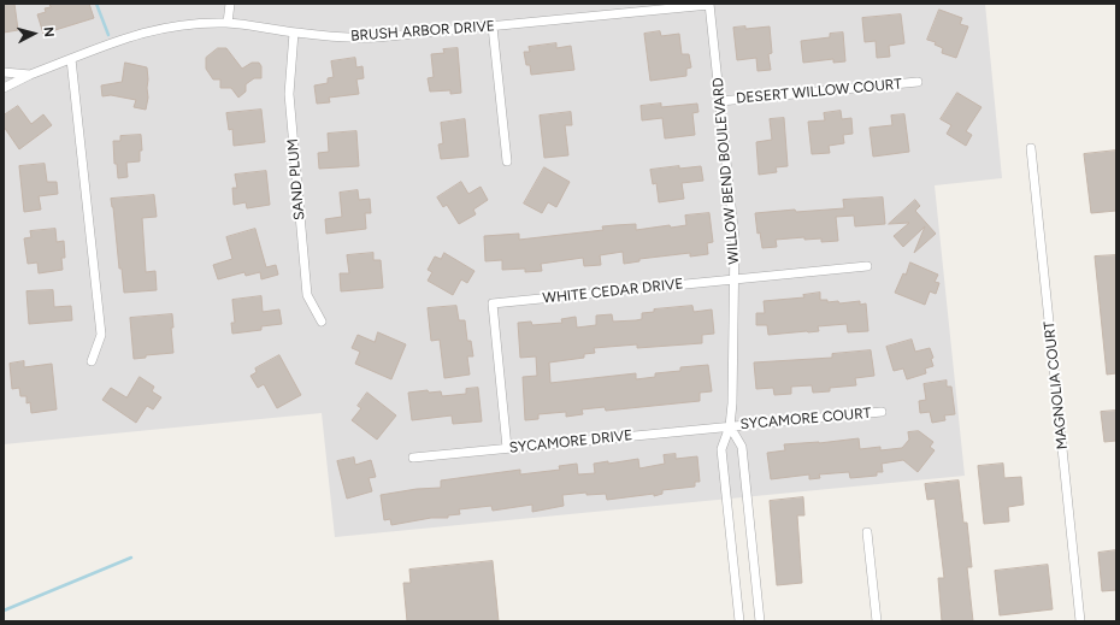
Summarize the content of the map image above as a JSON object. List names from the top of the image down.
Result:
{
  "streets": {
    "street": [
      "BRUSH ARBOR DRIVE",
      "DESERT WILLOW COURT",
      "WILLOW BEND BOULEVARD",
      "SAND PLUM",
      "WHITE CEDAR DRIVE",
      "MAGNOLIA COURT",
      "SYCAMORE COURT",
      "SYCAMORE DRIVE"
    ]
  },
  "crossings": [
    ["BRUSH ARBOR DRIVE", "WILLOW BEND BOULEVARD"],
    ["BRUSH ARBOR DRIVE", "SAND PLUM"],
    ["DESERT WILLOW COURT", "WILLOW BEND BOULEVARD"],
    ["WILLOW BEND BOULEVARD", "WHITE CEDAR DRIVE"],
    ["WILLOW BEND BOULEVARD", "SYCAMORE COURT"],
    ["WILLOW BEND BOULEVARD", "SYCAMORE DRIVE"],
    ["WHITE CEDAR DRIVE", "SYCAMORE DRIVE"],
    ["SYCAMORE COURT", "SYCAMORE DRIVE"]
  ],
  "north": "right"
}
